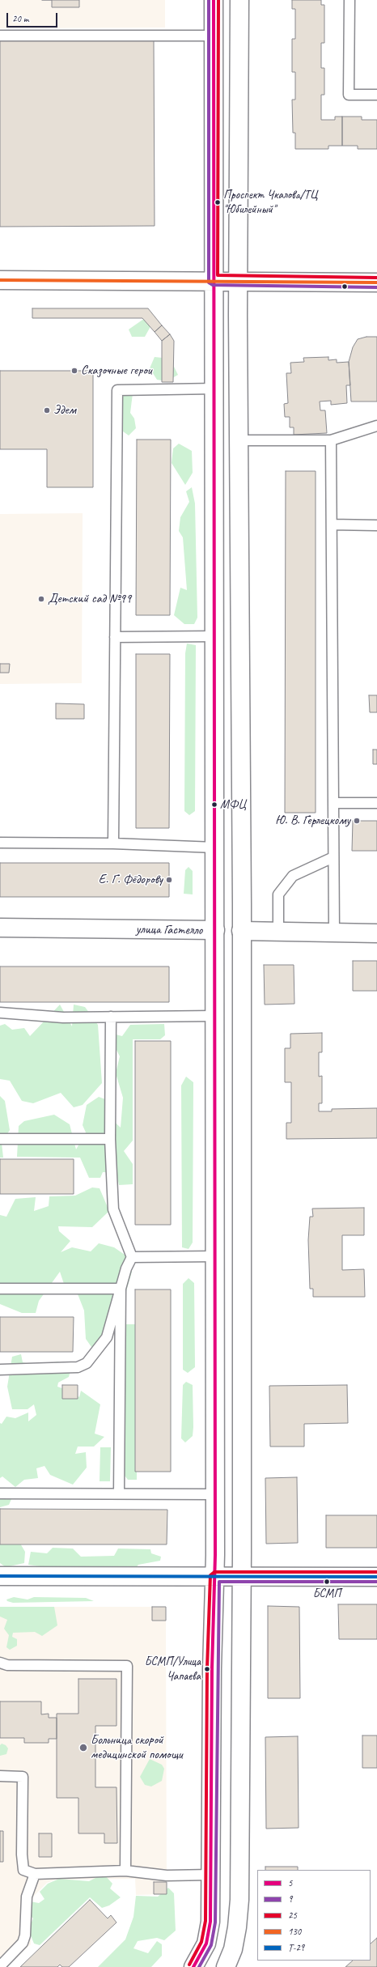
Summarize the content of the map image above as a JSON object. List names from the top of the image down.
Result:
{
  "streets": {
    "street": ["улица Гастелло"]
  },
  "places": [
    "Проспект Чкалова/ТЦ \"Юбилейный\"",
    "Сказочные герои",
    "Эдем",
    "Детский сад №99",
    "МФЦ",
    "Ю. В. Герлецкому",
    "Е. Г. Фёдорову",
    "БСМП",
    "БСМП/Улица Чапаева",
    "Больница скорой медицинской помощи"
  ],
  "lines": [
    "transit line 5",
    "transit line 9",
    "transit line 25",
    "transit line 130",
    "transit line Т-29"
  ],
  "legend": [
    "5",
    "9",
    "25",
    "130",
    "Т-29"
  ],
  "scale_bar": "20 m"
}
